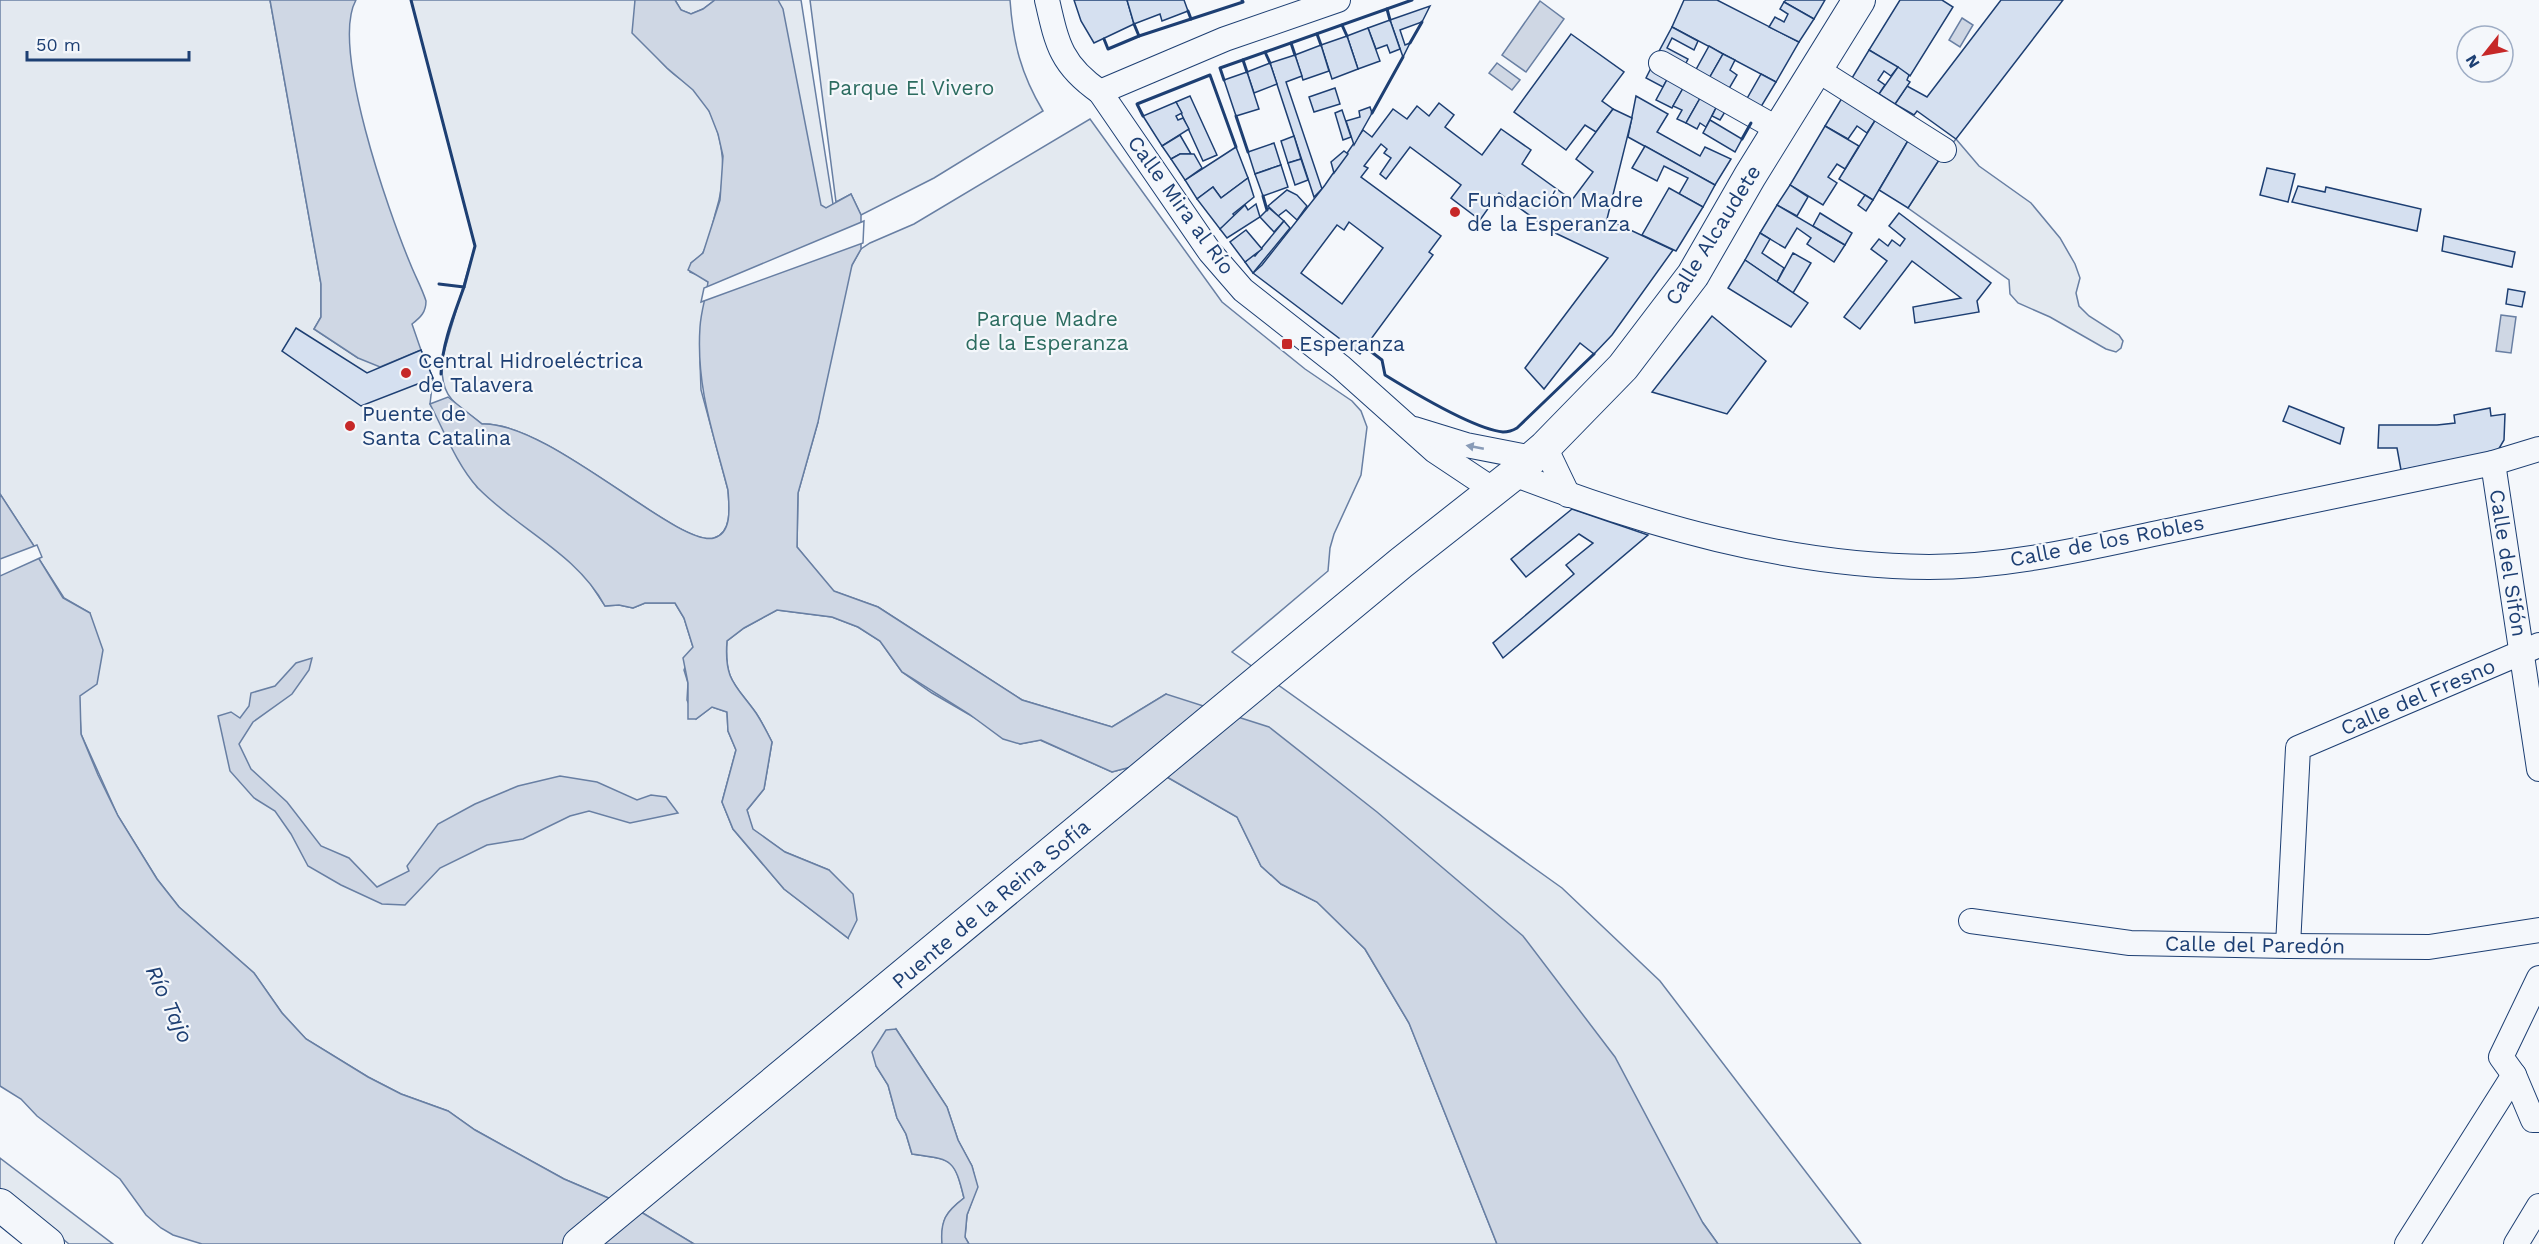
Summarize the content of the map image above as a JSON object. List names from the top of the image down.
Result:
{
  "streets": {
    "main road": ["Calle Alcaudete", "Puente de la Reina Sofía"],
    "street": [
      "Calle Mira al Río",
      "Calle de los Robles",
      "Calle del Sifón",
      "Calle del Fresno",
      "Calle del Paredón"
    ]
  },
  "crossings": [
    ["Calle Mira al Río", "Calle Alcaudete"],
    ["Calle Mira al Río", "Calle de los Robles"],
    ["Calle Alcaudete", "Calle de los Robles"],
    ["Calle Alcaudete", "Puente de la Reina Sofía"],
    ["Calle de los Robles", "Calle del Sifón"],
    ["Calle del Sifón", "Calle del Fresno"],
    ["Calle del Fresno", "Calle del Paredón"]
  ],
  "water": ["Río Tajo"],
  "parks": ["Parque El Vivero", "Parque Madre de la Esperanza"],
  "places": {
    "other": ["Fundación Madre de la Esperanza", "Central Hidroeléctrica de Talavera", "Puente de Santa Catalina"],
    "transit": ["Esperanza"]
  },
  "scale_bar": "50 m",
  "north": "bottom left"
}
